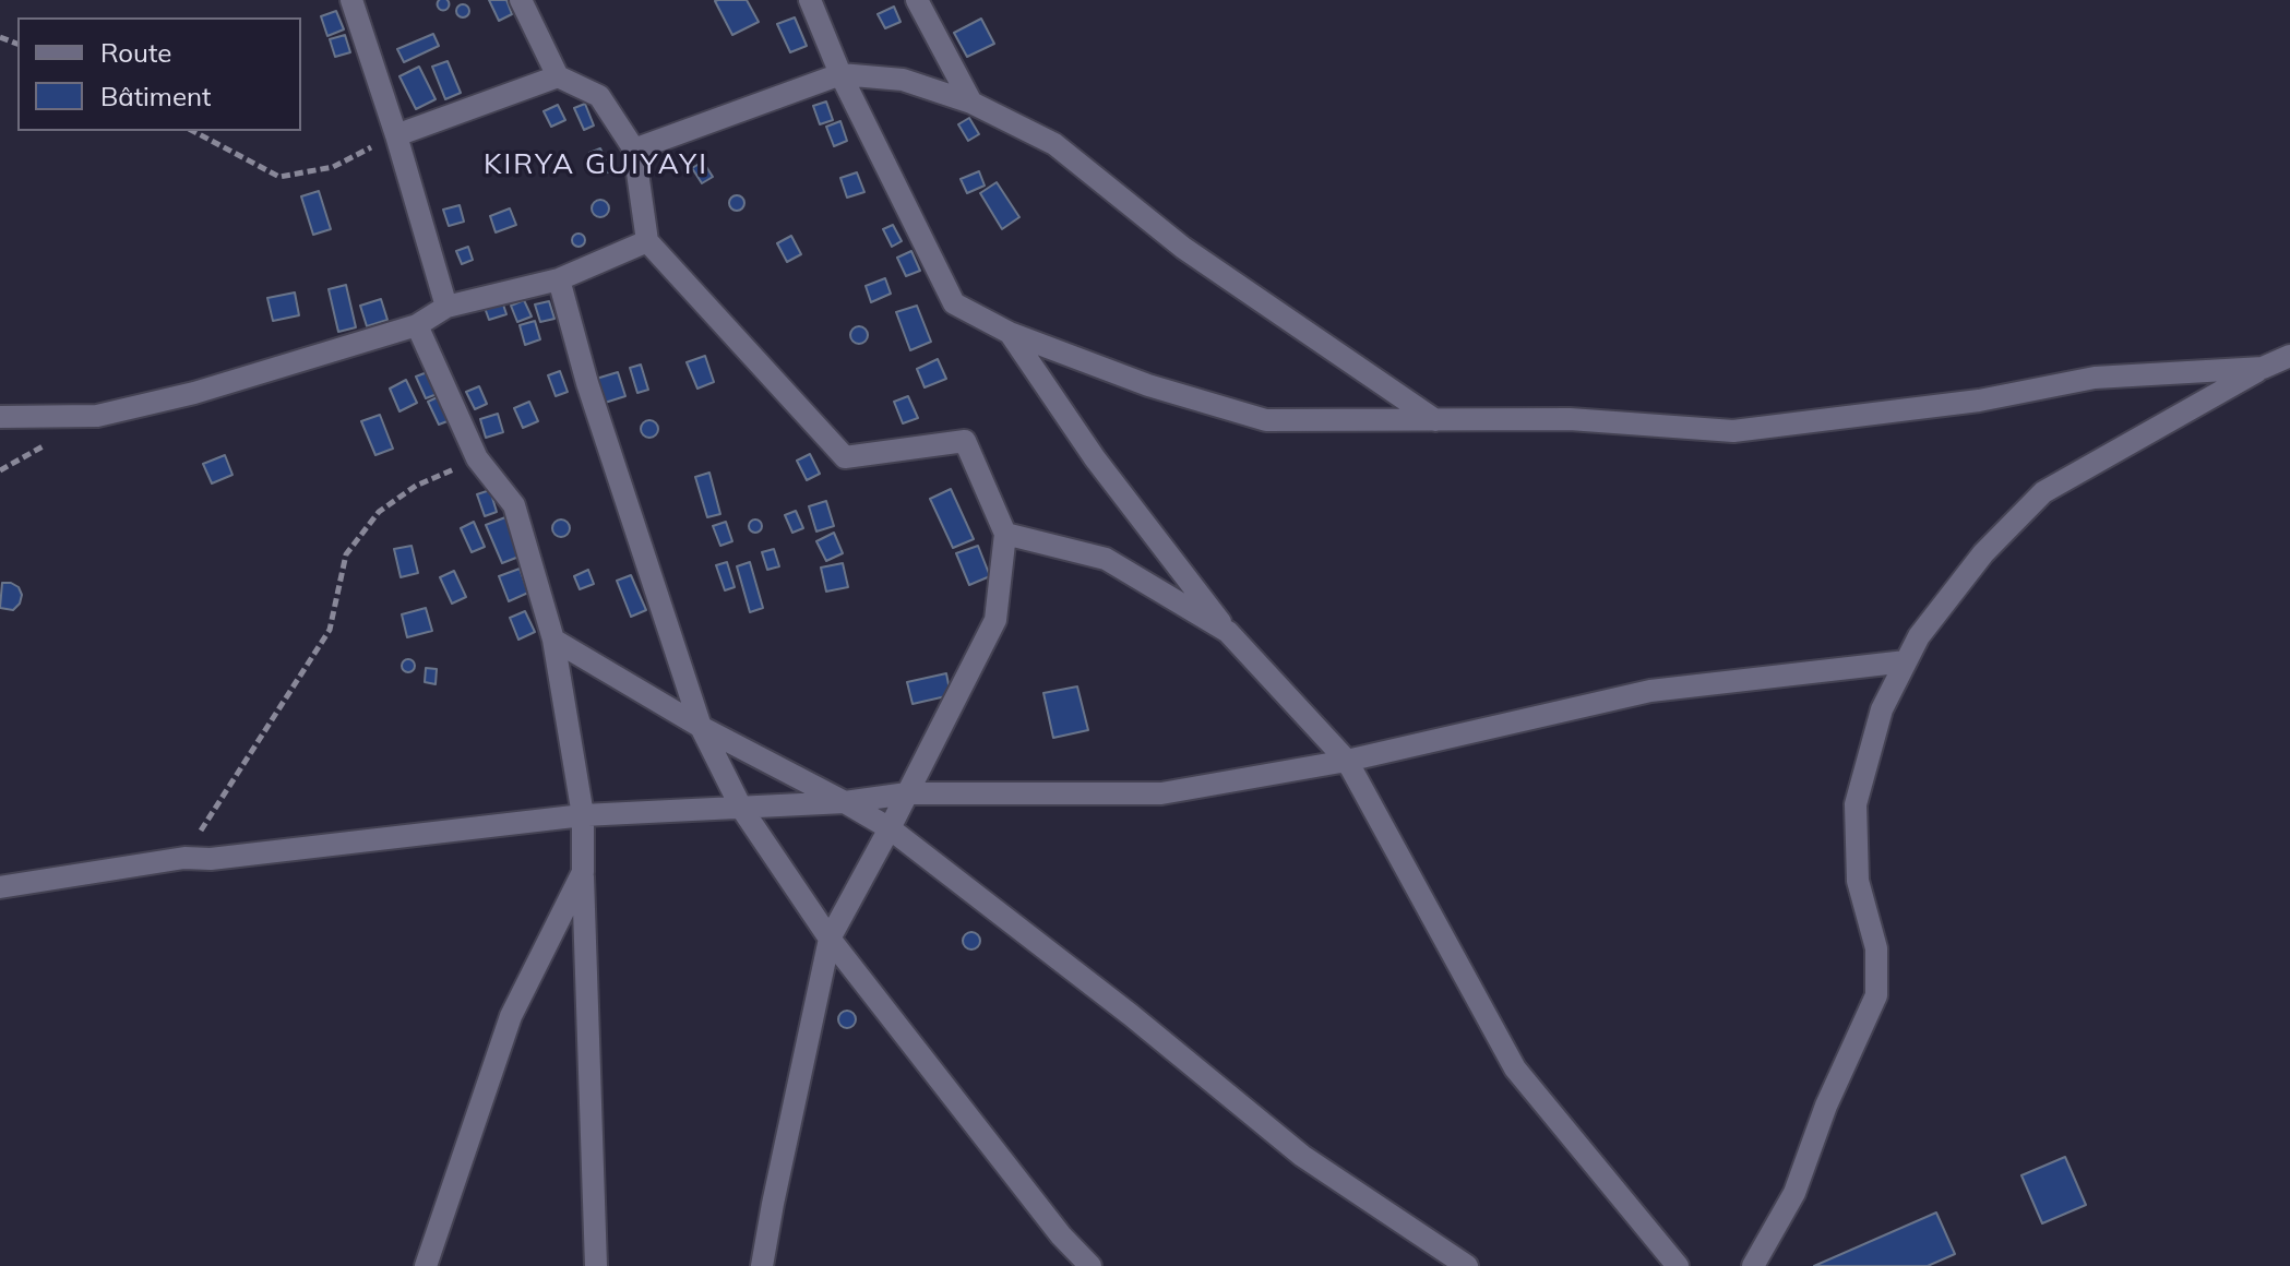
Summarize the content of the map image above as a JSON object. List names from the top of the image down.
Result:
{
  "districts": ["KIRYA GUIYAYI"],
  "legend": ["Route", "Bâtiment"]
}
